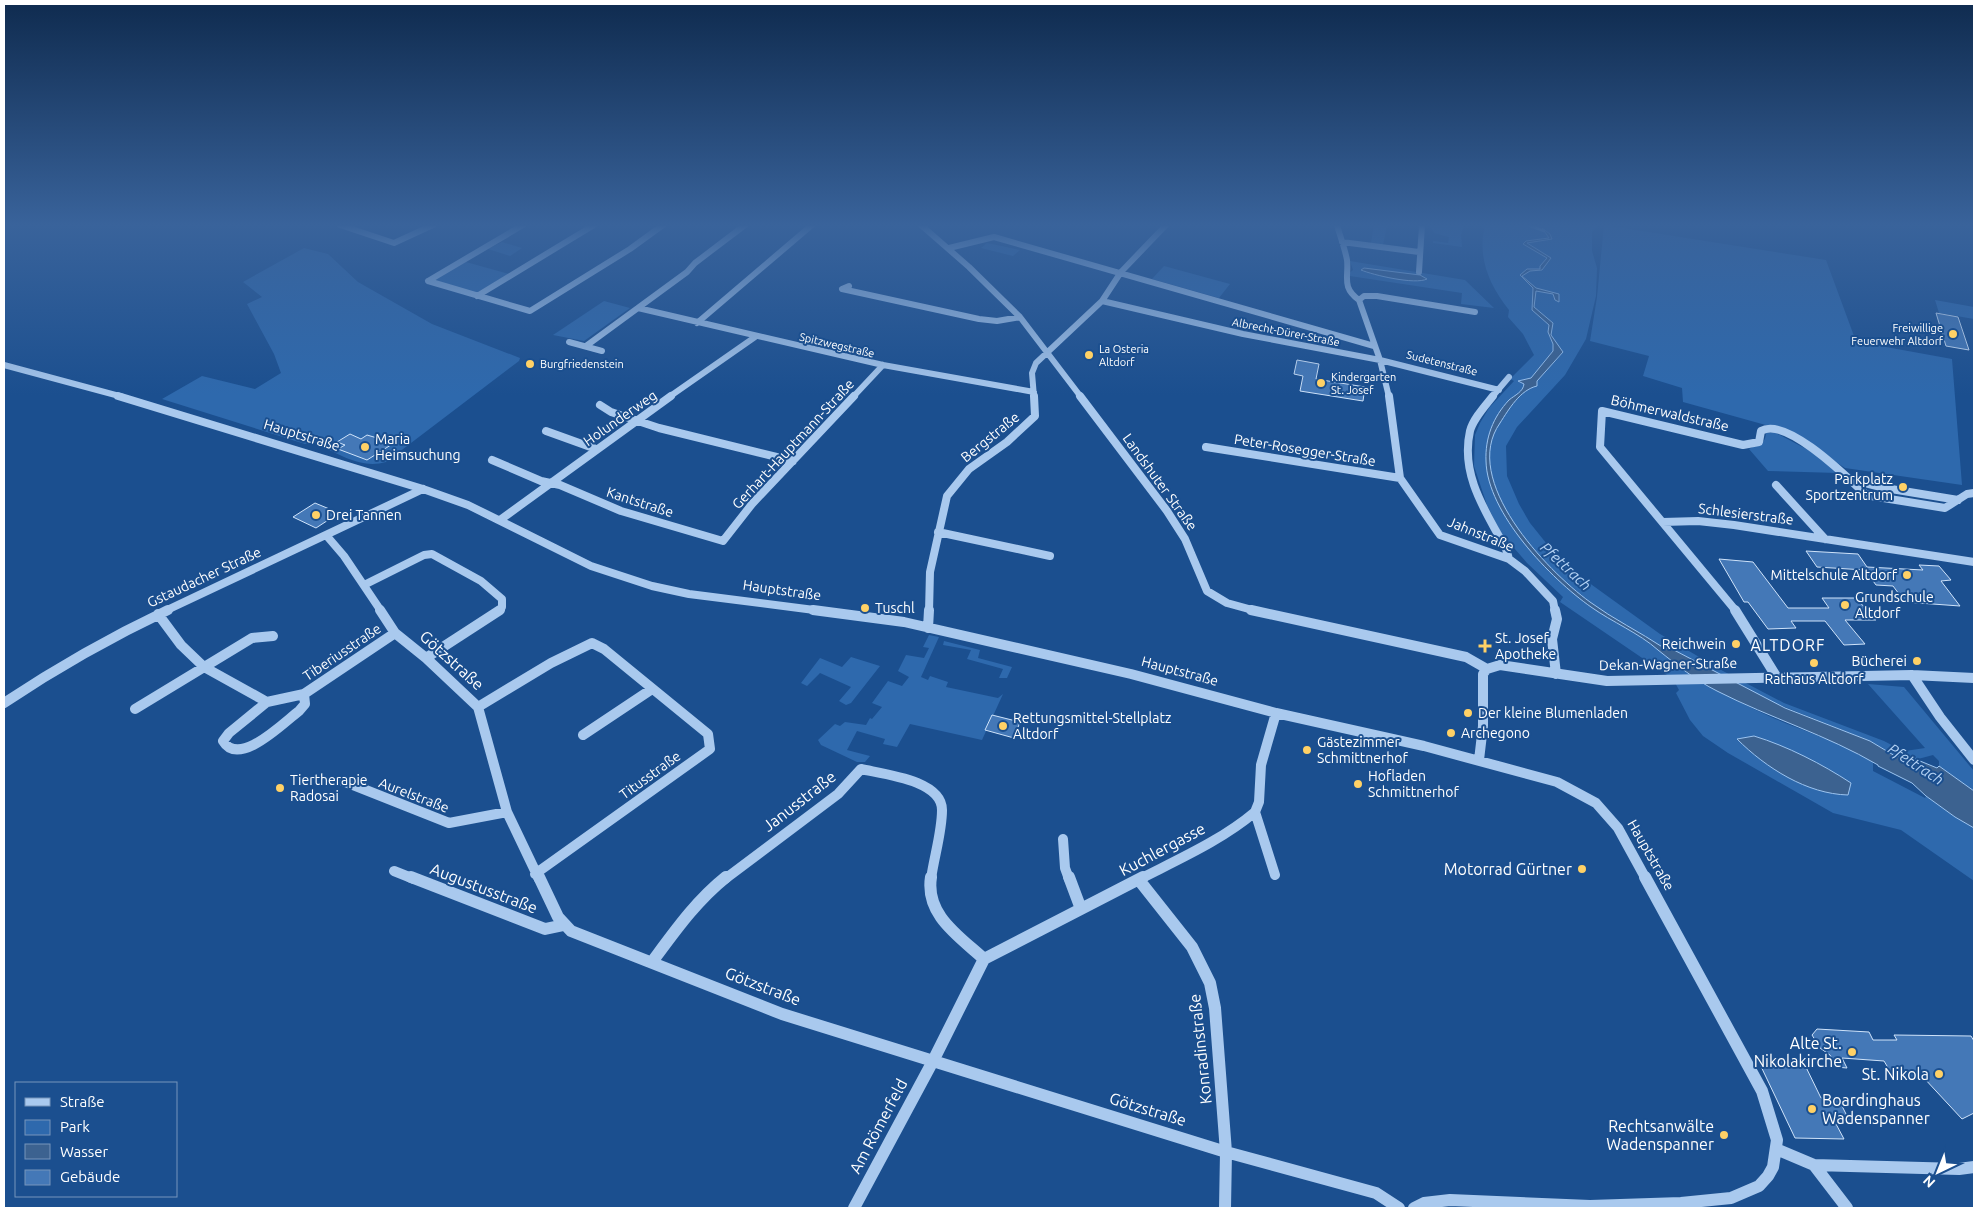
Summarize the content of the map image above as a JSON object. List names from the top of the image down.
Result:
{
  "streets": {
    "street": [
      "Albrecht-Dürer-Straße",
      "Spitzwegstraße",
      "Sudetenstraße",
      "Böhmerwaldstraße",
      "Holunderweg",
      "Hauptstraße",
      "Bergstraße",
      "Gerhart-Hauptmann-Straße",
      "Peter-Rosegger-Straße",
      "Landshuter Straße",
      "Kantstraße",
      "Schlesierstraße",
      "Jahnstraße",
      "Gstaudacher Straße",
      "Tiberiusstraße",
      "Götzstraße",
      "Dekan-Wagner-Straße",
      "Titusstraße",
      "Aurelstraße",
      "Janusstraße",
      "Kuchlergasse",
      "Augustusstraße",
      "Konradinstraße",
      "Am Römerfeld"
    ]
  },
  "crossings": [
    ["Albrecht-Dürer-Straße", "Sudetenstraße"],
    ["Albrecht-Dürer-Straße", "Bergstraße"],
    ["Albrecht-Dürer-Straße", "Jahnstraße"],
    ["Spitzwegstraße", "Holunderweg"],
    ["Spitzwegstraße", "Bergstraße"],
    ["Spitzwegstraße", "Gerhart-Hauptmann-Straße"],
    ["Sudetenstraße", "Jahnstraße"],
    ["Böhmerwaldstraße", "Schlesierstraße"],
    ["Böhmerwaldstraße", "Dekan-Wagner-Straße"],
    ["Holunderweg", "Hauptstraße"],
    ["Holunderweg", "Kantstraße"],
    ["Hauptstraße", "Bergstraße"],
    ["Hauptstraße", "Gstaudacher Straße"],
    ["Bergstraße", "Landshuter Straße"],
    ["Gerhart-Hauptmann-Straße", "Kantstraße"],
    ["Peter-Rosegger-Straße", "Jahnstraße"],
    ["Landshuter Straße", "Dekan-Wagner-Straße"],
    ["Jahnstraße", "Dekan-Wagner-Straße"],
    ["Gstaudacher Straße", "Götzstraße"],
    ["Tiberiusstraße", "Götzstraße"],
    ["Götzstraße", "Titusstraße"],
    ["Götzstraße", "Aurelstraße"],
    ["Götzstraße", "Janusstraße"],
    ["Götzstraße", "Augustusstraße"],
    ["Götzstraße", "Konradinstraße"],
    ["Götzstraße", "Am Römerfeld"],
    ["Janusstraße", "Kuchlergasse"],
    ["Kuchlergasse", "Konradinstraße"]
  ],
  "districts": ["ALTDORF"],
  "water": ["Pfettrach"],
  "places": {
    "other": [
      "Freiwillige Feuerwehr Altdorf",
      "La Osteria Altdorf",
      "Burgfriedenstein",
      "Kindergarten St. Josef",
      "Maria Heimsuchung",
      "Parkplatz Sportzentrum",
      "Drei Tannen",
      "Mittelschule Altdorf",
      "Grundschule Altdorf",
      "Tuschl",
      "Reichwein",
      "Bücherei",
      "Rathaus Altdorf",
      "Der kleine Blumenladen",
      "Rettungsmittel-Stellplatz Altdorf",
      "Archegono",
      "Gästezimmer Schmittnerhof",
      "Hofladen Schmittnerhof",
      "Tiertherapie Radosai",
      "Motorrad Gürtner",
      "Alte St. Nikolakirche",
      "St. Nikola",
      "Boardinghaus Wadenspanner",
      "Rechtsanwälte Wadenspanner"
    ],
    "health": ["St. Josef Apotheke"]
  },
  "legend": [
    "Straße",
    "Park",
    "Wasser",
    "Gebäude"
  ],
  "north": "bottom left"
}
